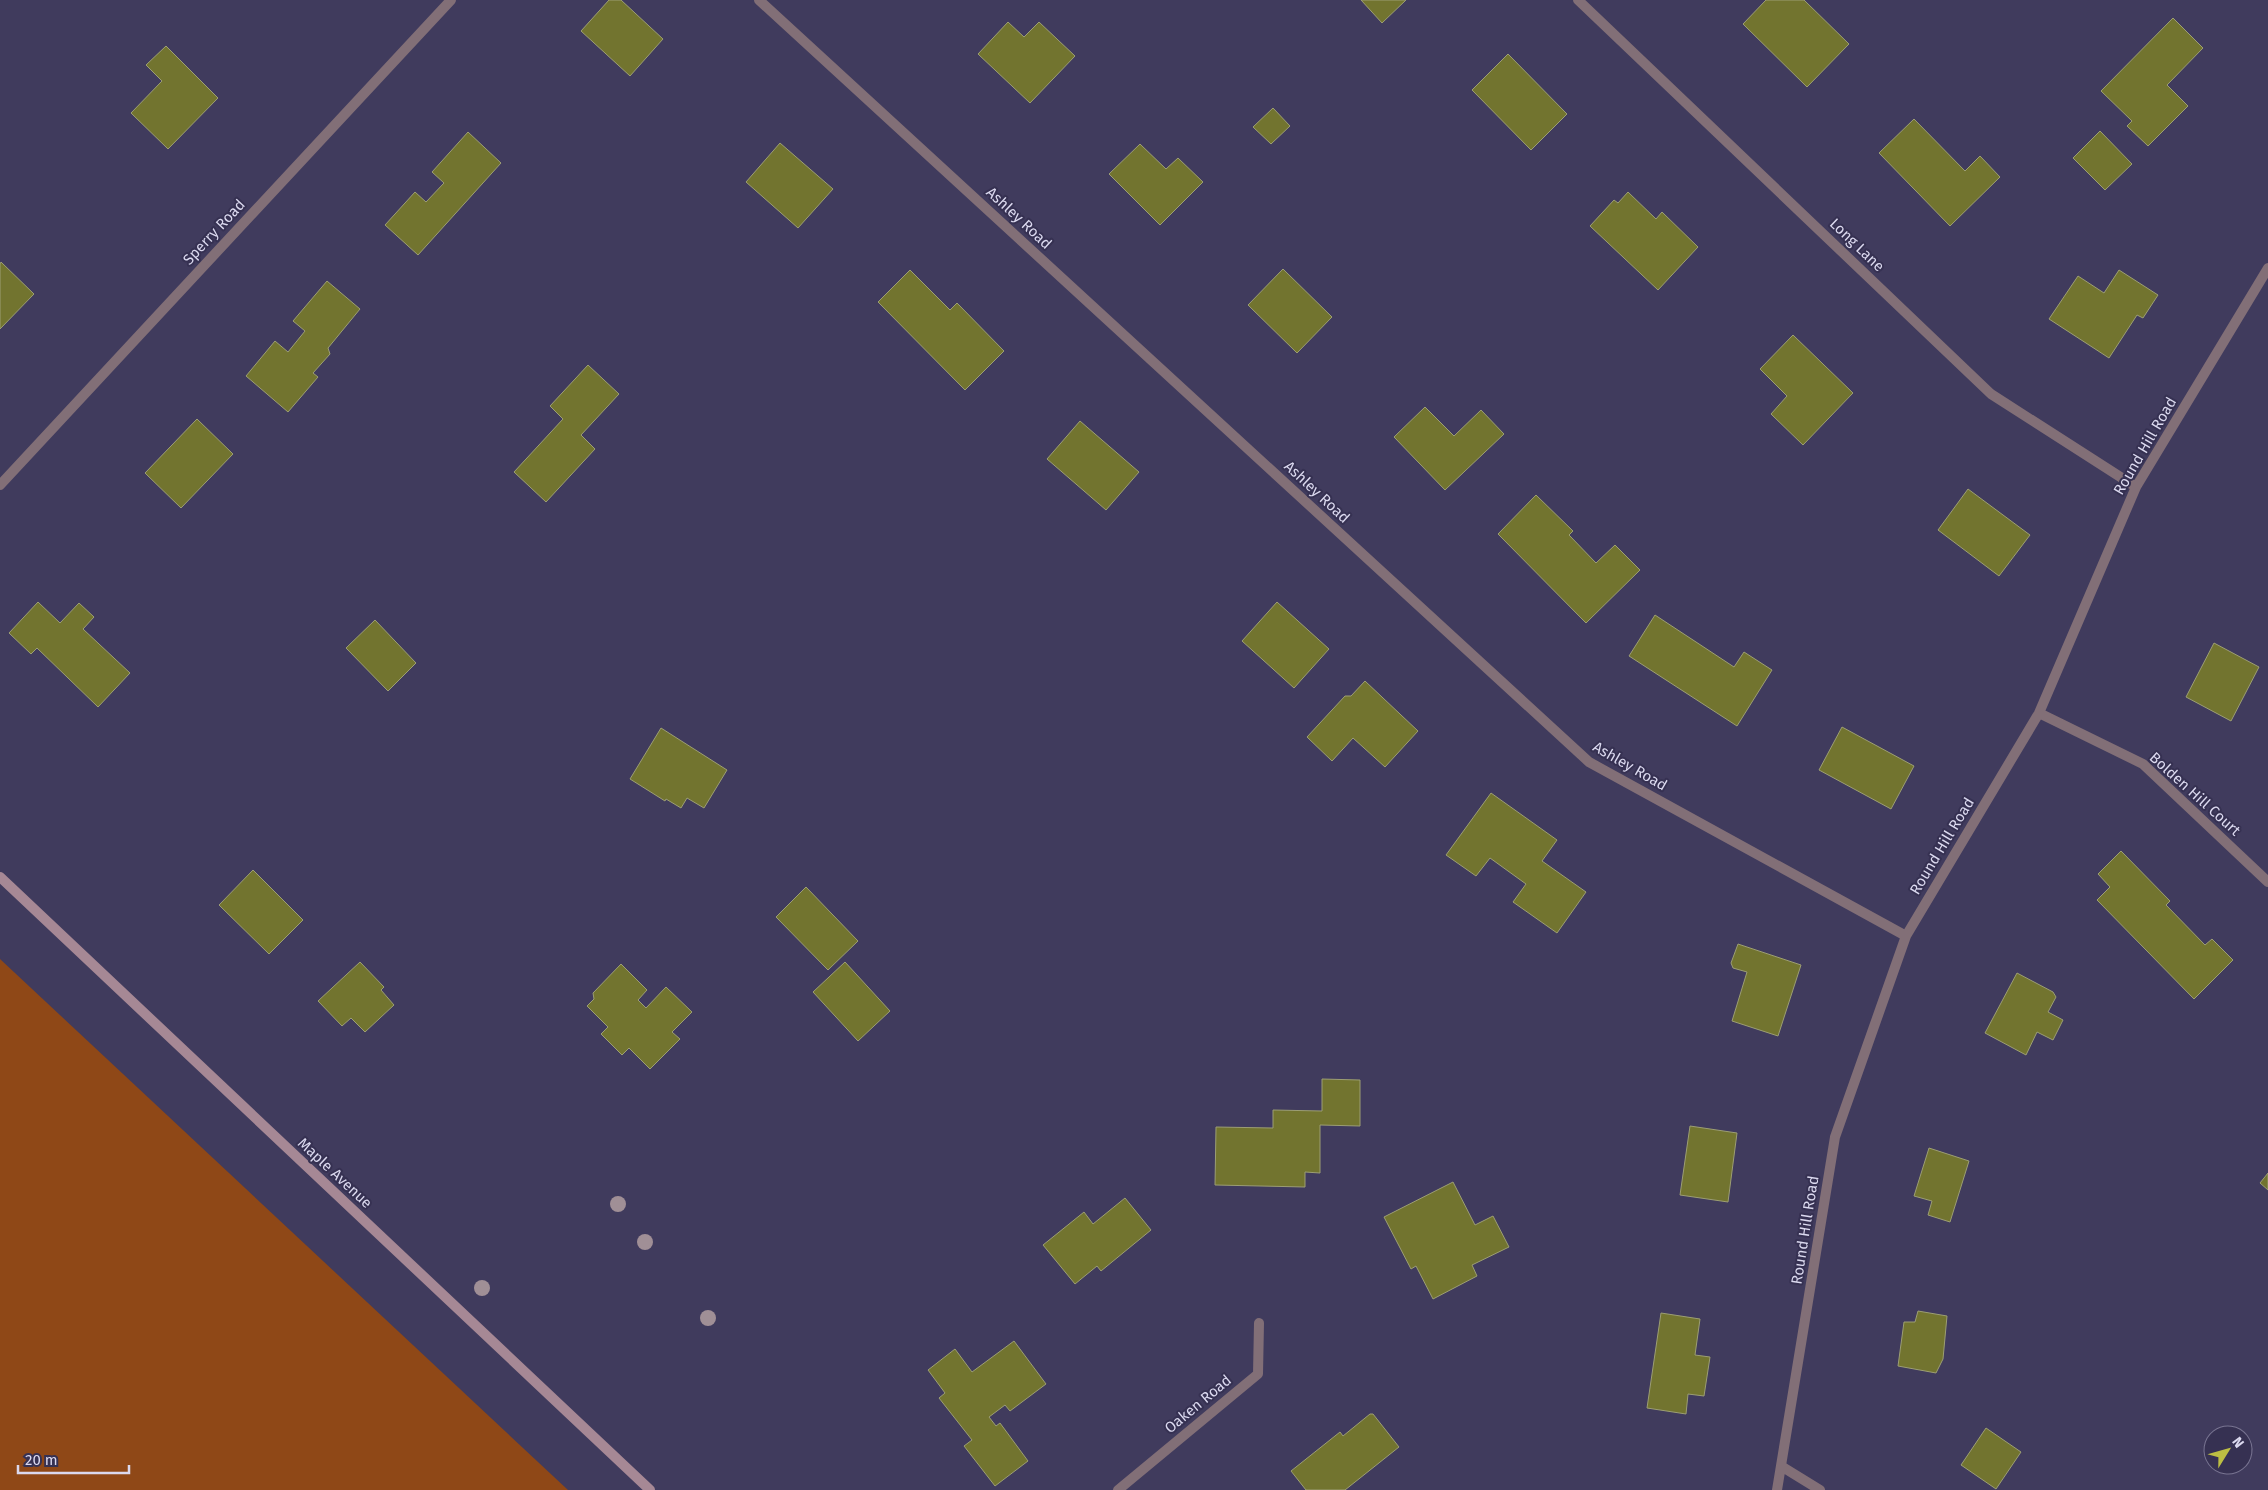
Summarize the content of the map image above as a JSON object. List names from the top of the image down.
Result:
{
  "streets": {
    "main road": ["Maple Avenue"],
    "street": [
      "Ashley Road",
      "Sperry Road",
      "Long Lane",
      "Round Hill Road",
      "Bolden Hill Court",
      "Oaken Road"
    ]
  },
  "crossings": [
    ["Ashley Road", "Round Hill Road"],
    ["Long Lane", "Round Hill Road"],
    ["Round Hill Road", "Bolden Hill Court"]
  ],
  "scale_bar": "20 m",
  "north": "top right"
}
